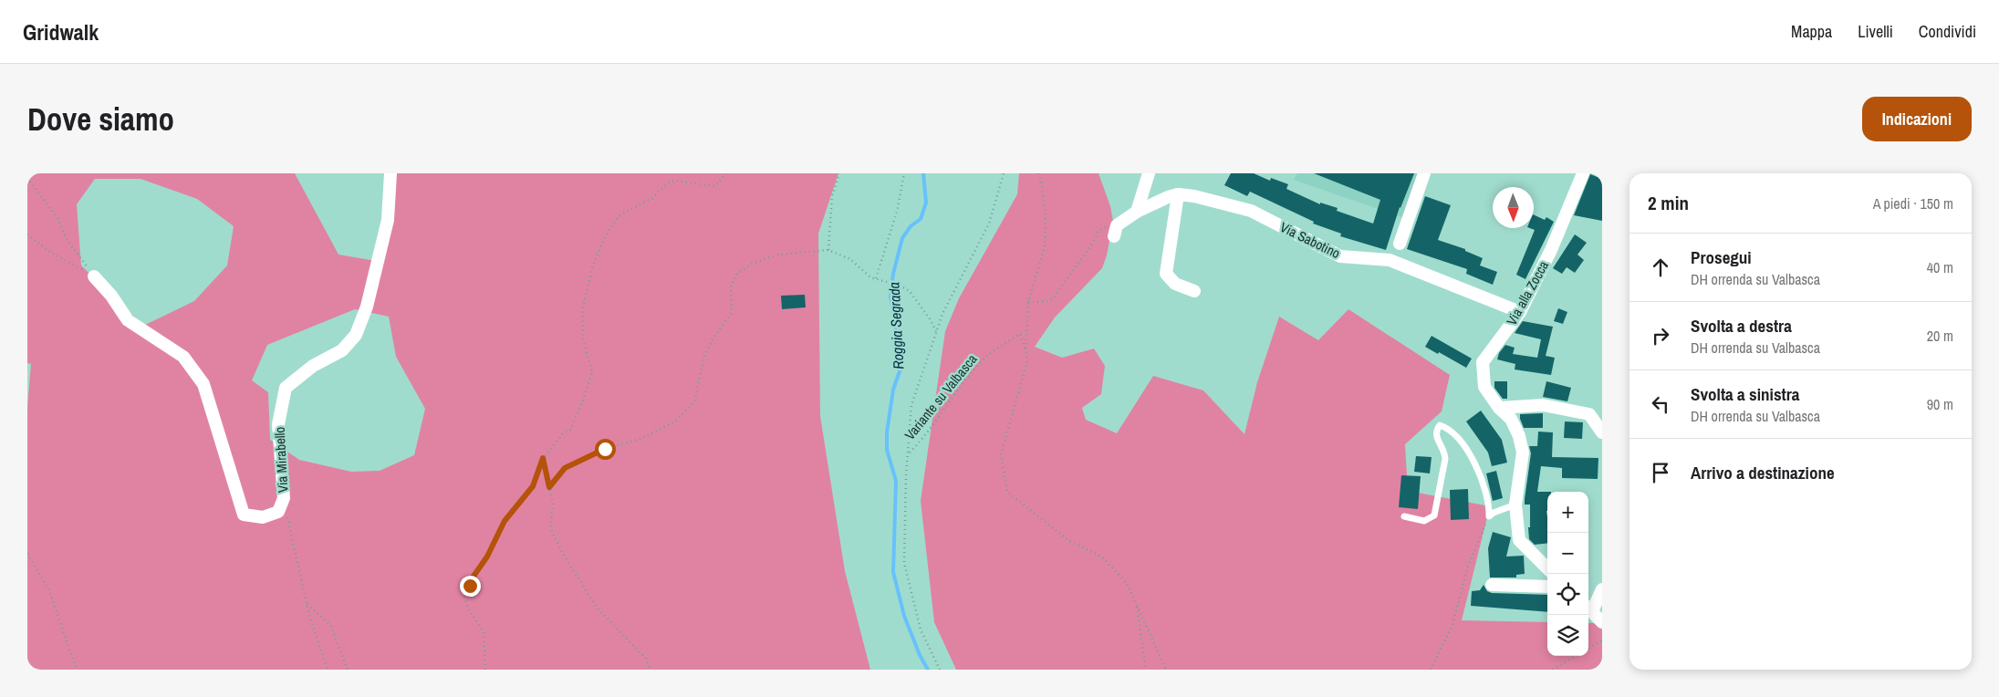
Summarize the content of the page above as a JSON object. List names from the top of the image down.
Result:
{
  "streets": {
    "street": ["Via Sabotino", "Via alla Zocca", "Via Mirabello"],
    "path": ["Variante su Valbasca"]
  },
  "crossings": [
    ["Via Sabotino", "Via alla Zocca"]
  ],
  "water": ["Roggia Segrada"],
  "north": "bottom",
  "page": {
    "header": "Gridwalk",
    "nav": ["Mappa", "Livelli", "Condividi"],
    "buttons": "Indicazioni",
    "title": "Dove siamo",
    "heading": ["2 min", "A piedi · 150 m"],
    "list": [
      ["Prosegui", "DH orrenda su Valbasca", "40 m"],
      ["Svolta a destra", "DH orrenda su Valbasca", "20 m"],
      ["Svolta a sinistra", "DH orrenda su Valbasca", "90 m"],
      "Arrivo a destinazione"
    ],
    "map_buttons": ["+", "−"]
  }
}
